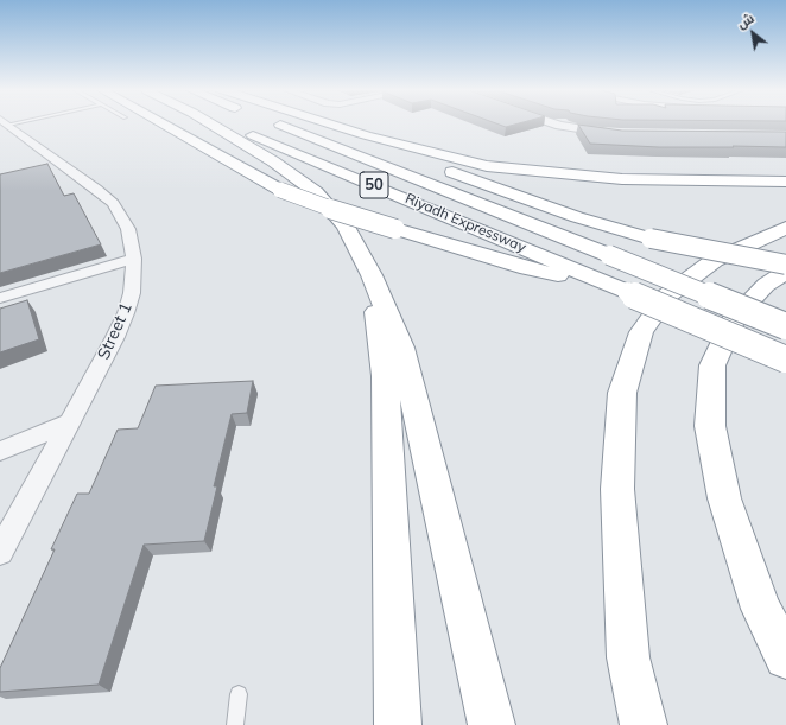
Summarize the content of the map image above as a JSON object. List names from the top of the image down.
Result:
{
  "streets": {
    "highway": ["50", "Riyadh Expressway"],
    "street": ["Street 1"]
  },
  "north": "top left"
}
